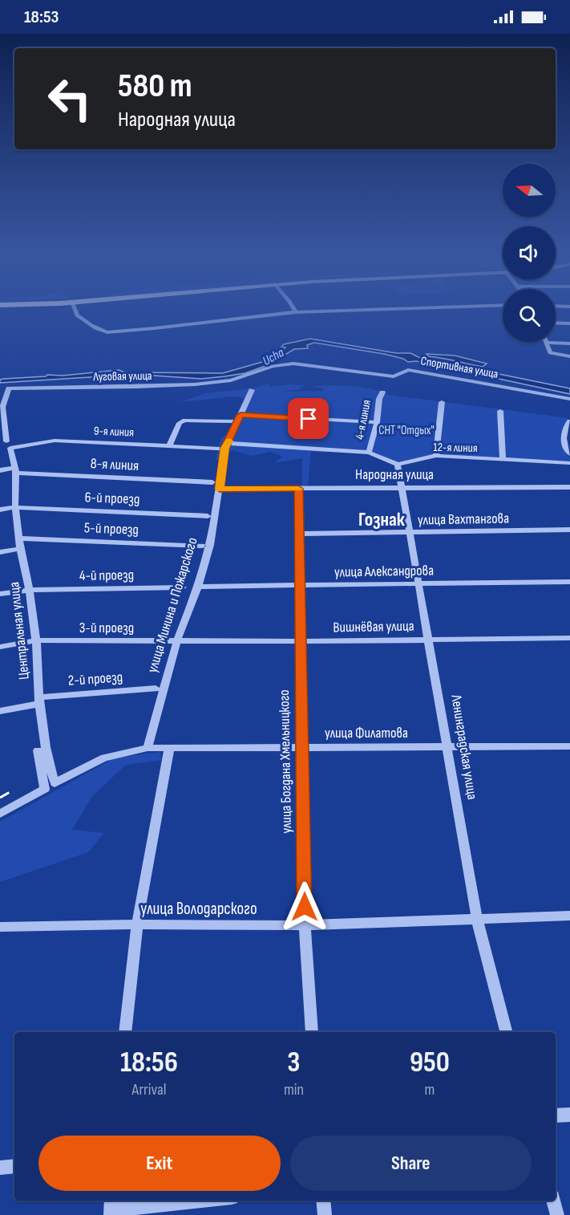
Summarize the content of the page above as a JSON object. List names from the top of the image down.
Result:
{
  "streets": {
    "street": [
      "Спортивная улица",
      "Луговая улица",
      "4-я линия",
      "9-я линия",
      "12-я линия",
      "8-я линия",
      "Народная улица",
      "6-й проезд",
      "улица Вахтангова",
      "5-й проезд",
      "улица Александрова",
      "4-й проезд",
      "улица Минина и Пожарского",
      "Вишнёвая улица",
      "3-й проезд",
      "Центральная улица",
      "2-й проезд",
      "улица Филатова",
      "Ленинградская улица",
      "улица Богдана Хмельницкого",
      "улица Володарского"
    ]
  },
  "crossings": [
    ["Спортивная улица", "Луговая улица"],
    ["Луговая улица", "9-я линия"],
    ["Луговая улица", "Центральная улица"],
    ["9-я линия", "Центральная улица"],
    ["12-я линия", "Ленинградская улица"],
    ["8-я линия", "Центральная улица"],
    ["Народная улица", "улица Минина и Пожарского"],
    ["Народная улица", "Ленинградская улица"],
    ["Народная улица", "улица Богдана Хмельницкого"],
    ["6-й проезд", "Центральная улица"],
    ["улица Вахтангова", "Ленинградская улица"],
    ["улица Вахтангова", "улица Богдана Хмельницкого"],
    ["5-й проезд", "Центральная улица"],
    ["улица Александрова", "улица Минина и Пожарского"],
    ["улица Александрова", "Ленинградская улица"],
    ["улица Александрова", "улица Богдана Хмельницкого"],
    ["4-й проезд", "Центральная улица"],
    ["улица Минина и Пожарского", "Вишнёвая улица"],
    ["улица Минина и Пожарского", "3-й проезд"],
    ["улица Минина и Пожарского", "улица Филатова"],
    ["Вишнёвая улица", "3-й проезд"],
    ["Вишнёвая улица", "Ленинградская улица"],
    ["Вишнёвая улица", "улица Богдана Хмельницкого"],
    ["3-й проезд", "Центральная улица"],
    ["Центральная улица", "2-й проезд"],
    ["Центральная улица", "улица Филатова"],
    ["улица Филатова", "Ленинградская улица"],
    ["улица Филатова", "улица Богдана Хмельницкого"],
    ["Ленинградская улица", "улица Володарского"],
    ["улица Богдана Хмельницкого", "улица Володарского"]
  ],
  "districts": ["Гознак"],
  "water": ["Ucha"],
  "parks": ["СНТ \"Отдых\""],
  "north": "left",
  "page": {
    "status": "18:53",
    "turn": ["580 m", "Народная улица"],
    "eta": [
      "18:56",
      "Arrival",
      "3",
      "min",
      "950",
      "m"
    ],
    "buttons": ["Exit", "Share"]
  }
}
